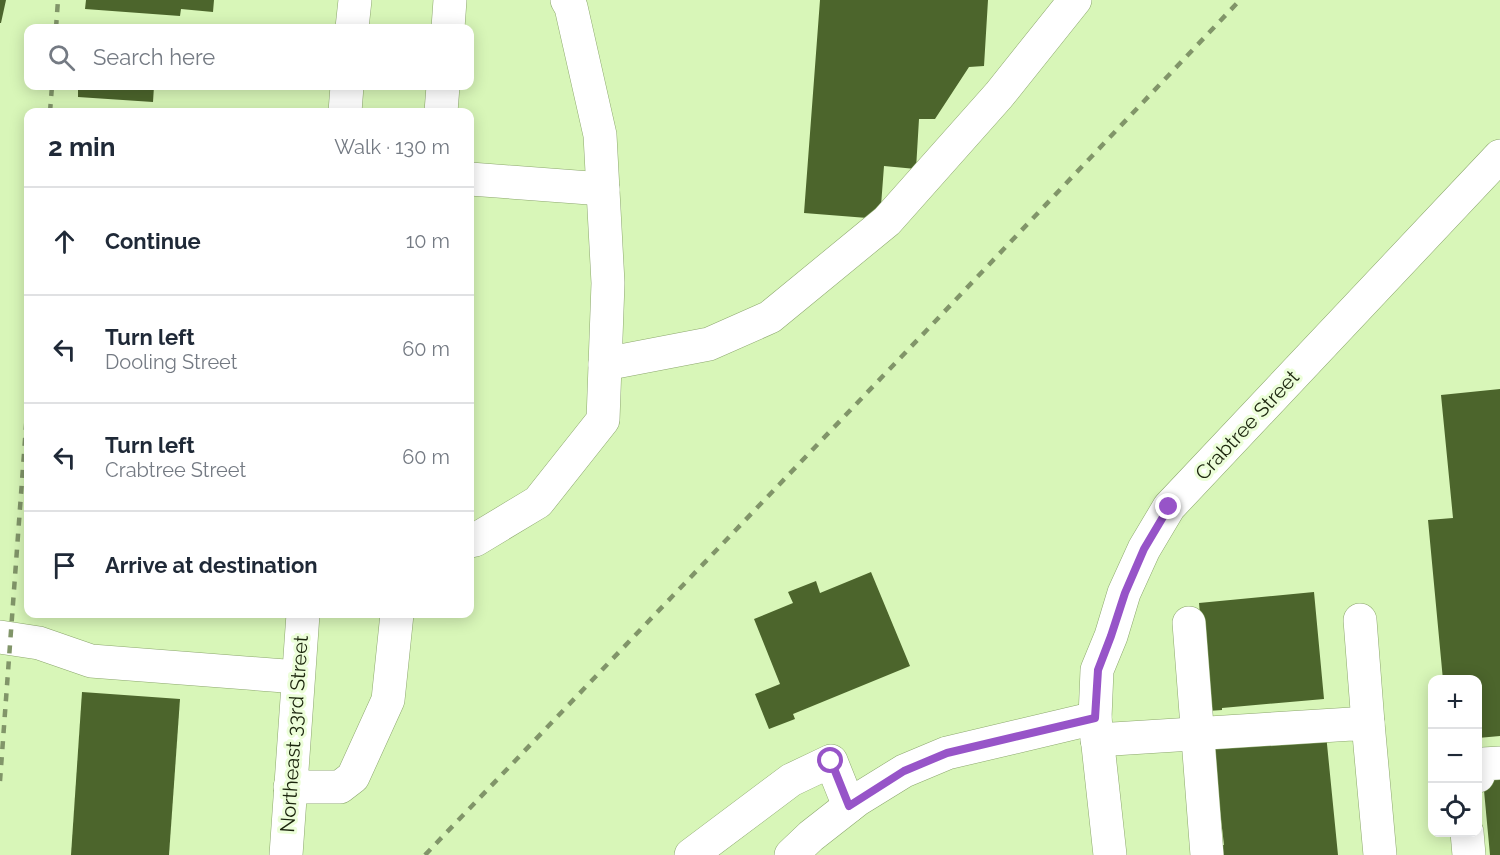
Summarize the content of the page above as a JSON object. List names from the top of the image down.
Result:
{
  "streets": {
    "street": ["Crabtree Street", "Northeast 33rd Street"]
  },
  "page": {
    "search": "Search here",
    "heading": ["2 min", "Walk · 130 m"],
    "list": [
      ["Continue", "10 m"],
      ["Turn left", "Dooling Street", "60 m"],
      ["Turn left", "Crabtree Street", "60 m"],
      "Arrive at destination"
    ],
    "map_buttons": ["+", "−"]
  }
}
